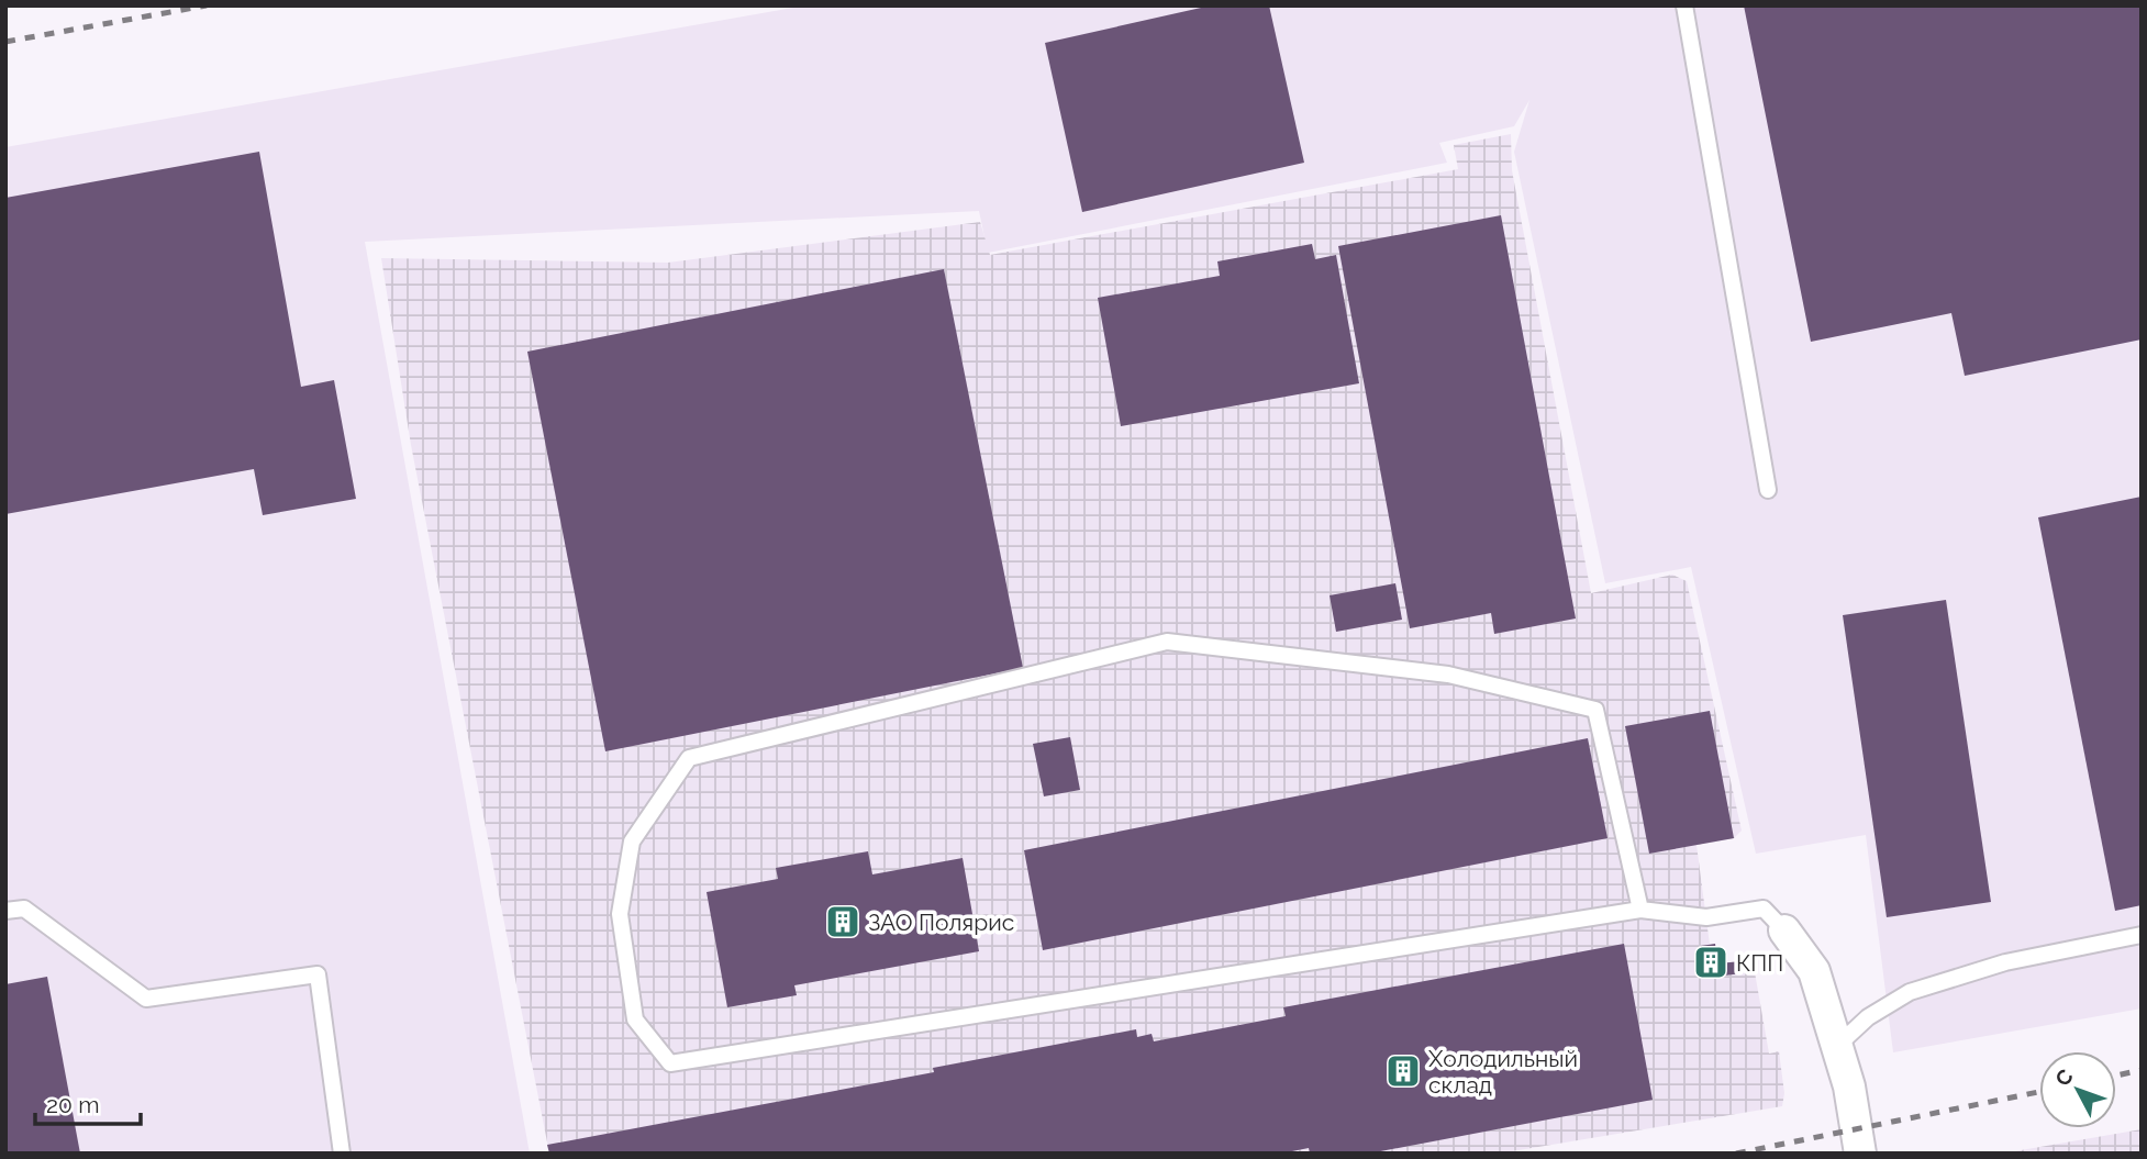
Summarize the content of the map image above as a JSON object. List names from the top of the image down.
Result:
{
  "places": {
    "building": ["ЗАО Полярис", "КПП", "Холодильный склад"]
  },
  "scale_bar": "20 m",
  "north": "top left"
}
